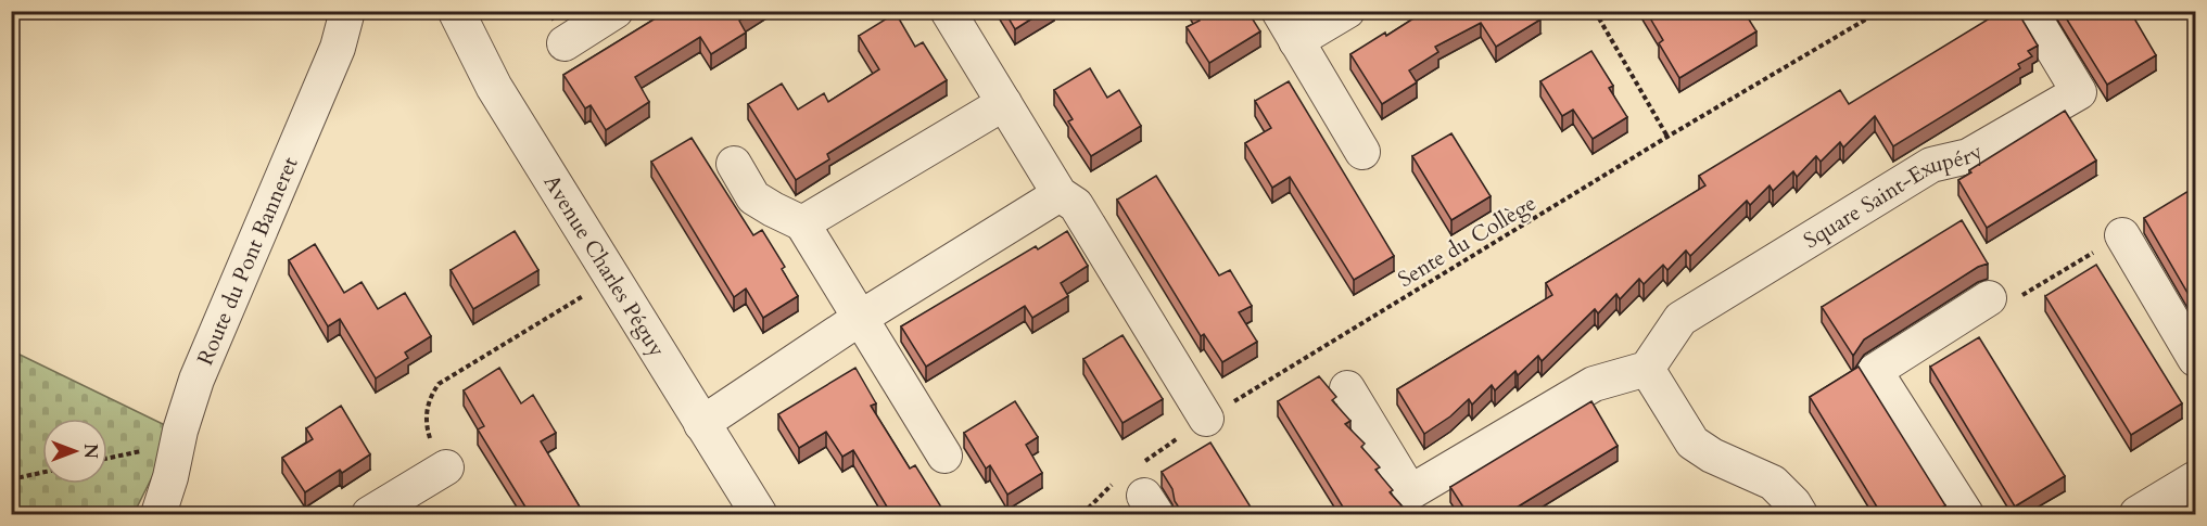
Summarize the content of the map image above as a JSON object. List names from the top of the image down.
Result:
{
  "streets": {
    "street": ["Square Saint-Exupéry", "Route du Pont Banneret", "Avenue Charles Péguy"],
    "path": ["Sente du Collège"]
  },
  "north": "right"
}
